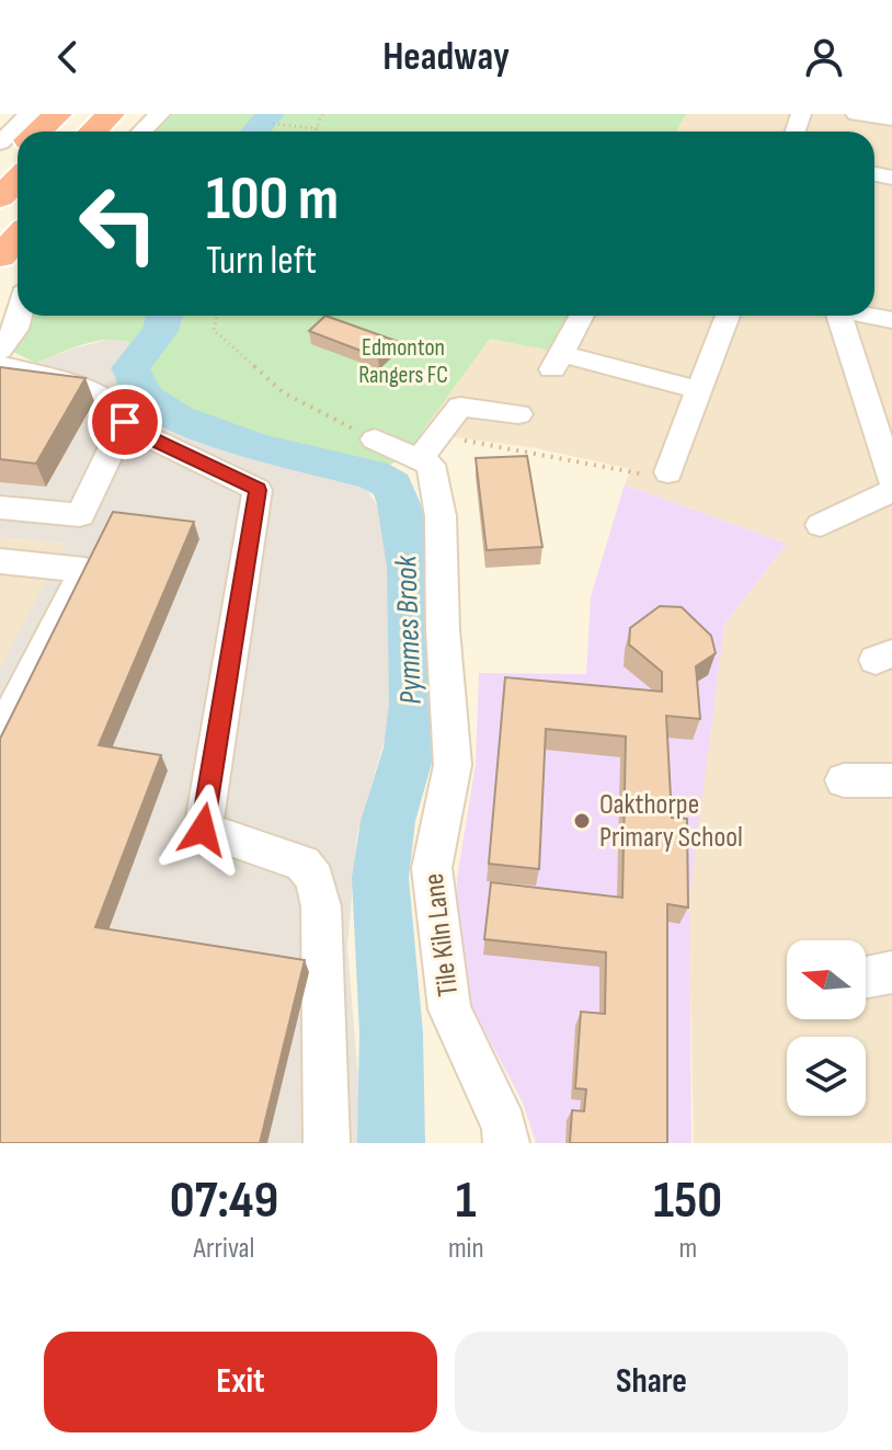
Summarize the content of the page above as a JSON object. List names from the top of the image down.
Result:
{
  "streets": {
    "street": ["Tile Kiln Lane"]
  },
  "water": ["Pymmes Brook"],
  "parks": ["Edmonton Rangers FC"],
  "places": ["Oakthorpe Primary School"],
  "north": "left",
  "page": {
    "header": "Headway",
    "turn": ["100 m", "Turn left"],
    "eta": [
      "07:49",
      "Arrival",
      "1",
      "min",
      "150",
      "m"
    ],
    "buttons": ["Exit", "Share"]
  }
}
